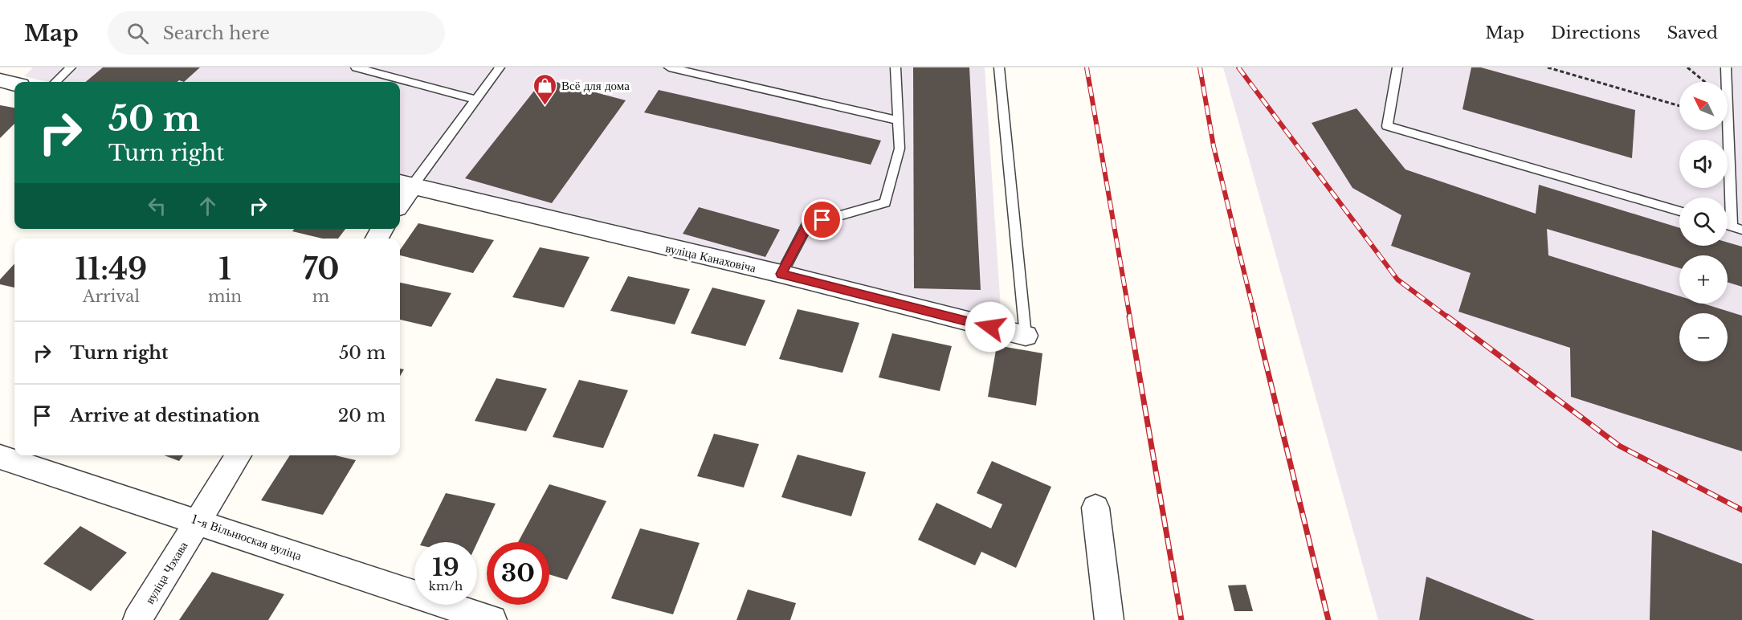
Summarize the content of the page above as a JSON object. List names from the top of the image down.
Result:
{
  "streets": {
    "street": ["вуліца Канаховіча", "1-я Вільнюская вуліца", "вуліца Чэхава"]
  },
  "crossings": [
    ["1-я Вільнюская вуліца", "вуліца Чэхава"]
  ],
  "places": {
    "shop": ["Всё для дома"]
  },
  "north": "top left",
  "page": {
    "header": "Map",
    "search": "Search here",
    "nav": ["Map", "Directions", "Saved"],
    "map_buttons": ["+", "−"],
    "turn": ["50 m", "Turn right"],
    "eta": [
      "11:49",
      "Arrival",
      "1",
      "min",
      "70",
      "m"
    ],
    "list": [
      {
        "name": "Turn right",
        "value": "50 m"
      },
      {
        "name": "Arrive at destination",
        "value": "20 m"
      }
    ],
    "speed": "19 km/h",
    "limit": "30"
  }
}
